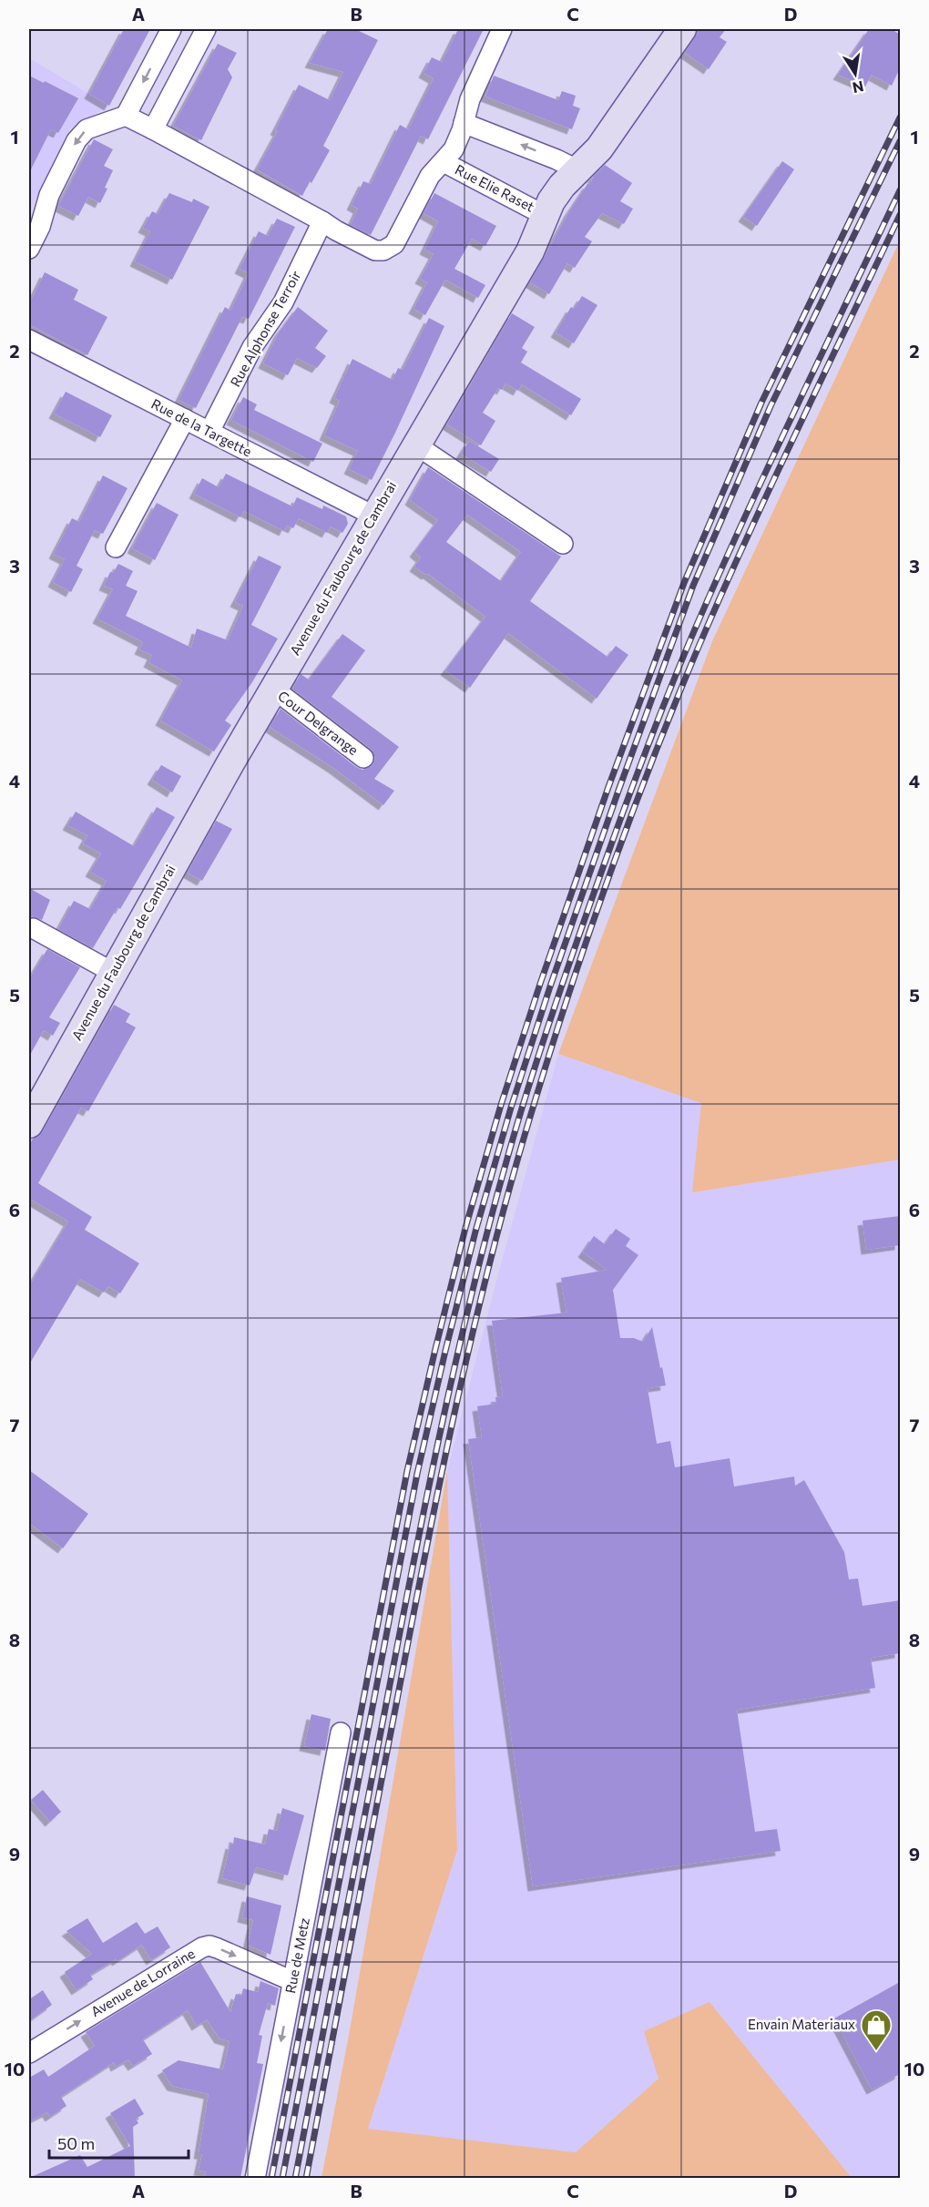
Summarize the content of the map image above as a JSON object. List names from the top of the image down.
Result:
{
  "streets": {
    "street": [
      "Rue Elie Raset",
      "Rue Alphonse Terroir",
      "Rue de la Targette",
      "Avenue du Faubourg de Cambrai",
      "Cour Delgrange",
      "Rue de Metz",
      "Avenue de Lorraine"
    ]
  },
  "crossings": [
    ["Rue Elie Raset", "Avenue du Faubourg de Cambrai"],
    ["Rue Alphonse Terroir", "Rue de la Targette"],
    ["Rue de la Targette", "Avenue du Faubourg de Cambrai"],
    ["Avenue du Faubourg de Cambrai", "Cour Delgrange"],
    ["Rue de Metz", "Avenue de Lorraine"]
  ],
  "one_way": ["Rue de Metz", "Avenue de Lorraine"],
  "places": {
    "shop": ["Envain Materiaux"]
  },
  "scale_bar": "50 m",
  "north": "bottom",
  "grid": {
    "columns": [
      "A",
      "B",
      "C",
      "D"
    ],
    "rows": [
      "1",
      "2",
      "3",
      "4",
      "5",
      "6",
      "7",
      "8",
      "9",
      "10"
    ]
  }
}
